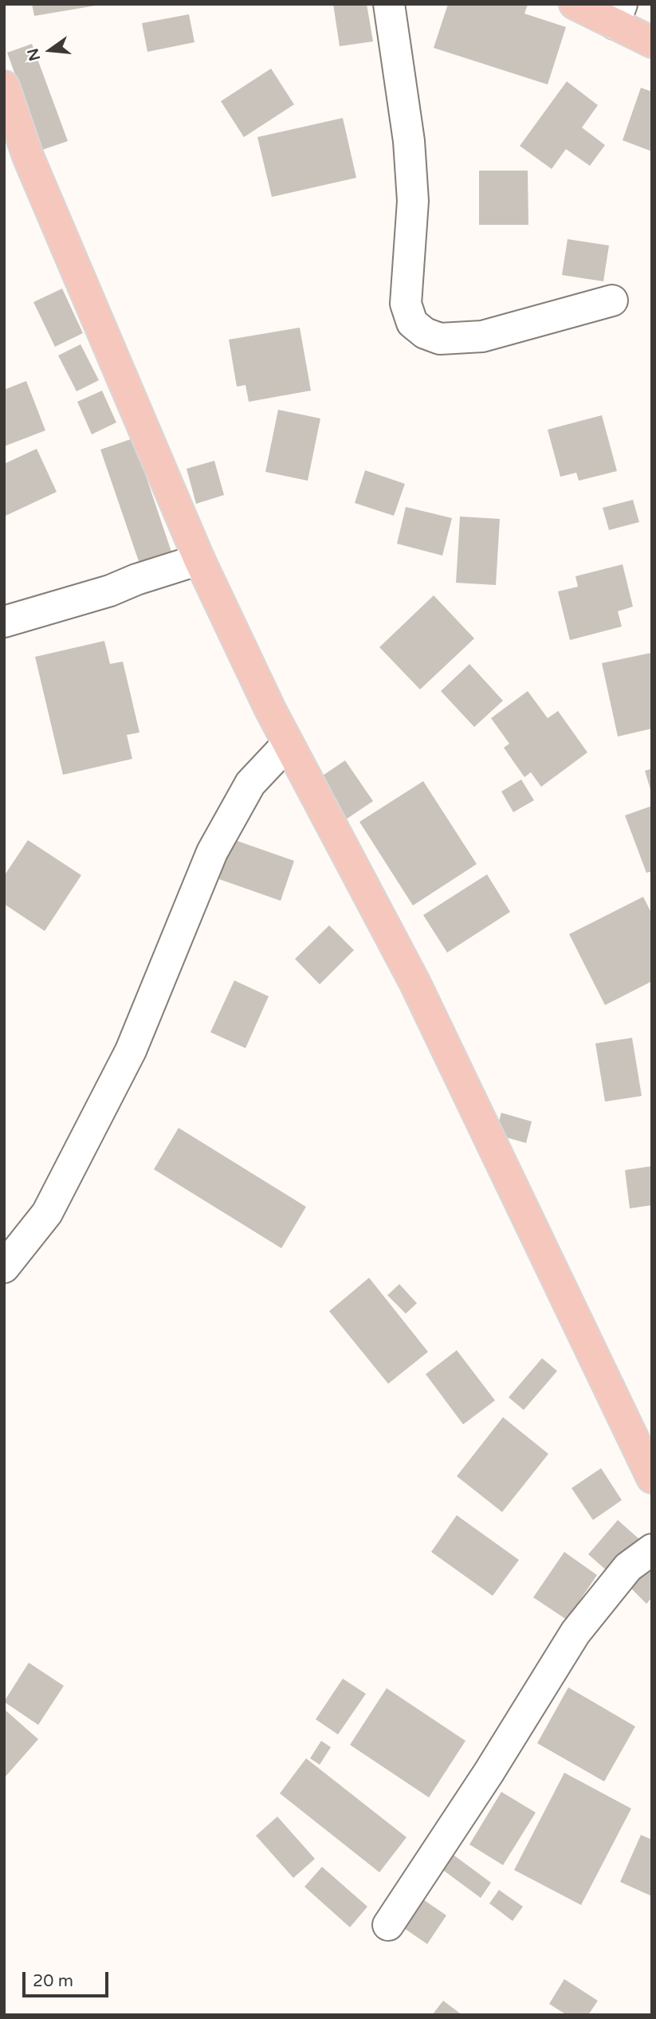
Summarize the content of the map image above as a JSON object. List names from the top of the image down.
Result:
{
  "scale_bar": "20 m",
  "north": "left"
}
